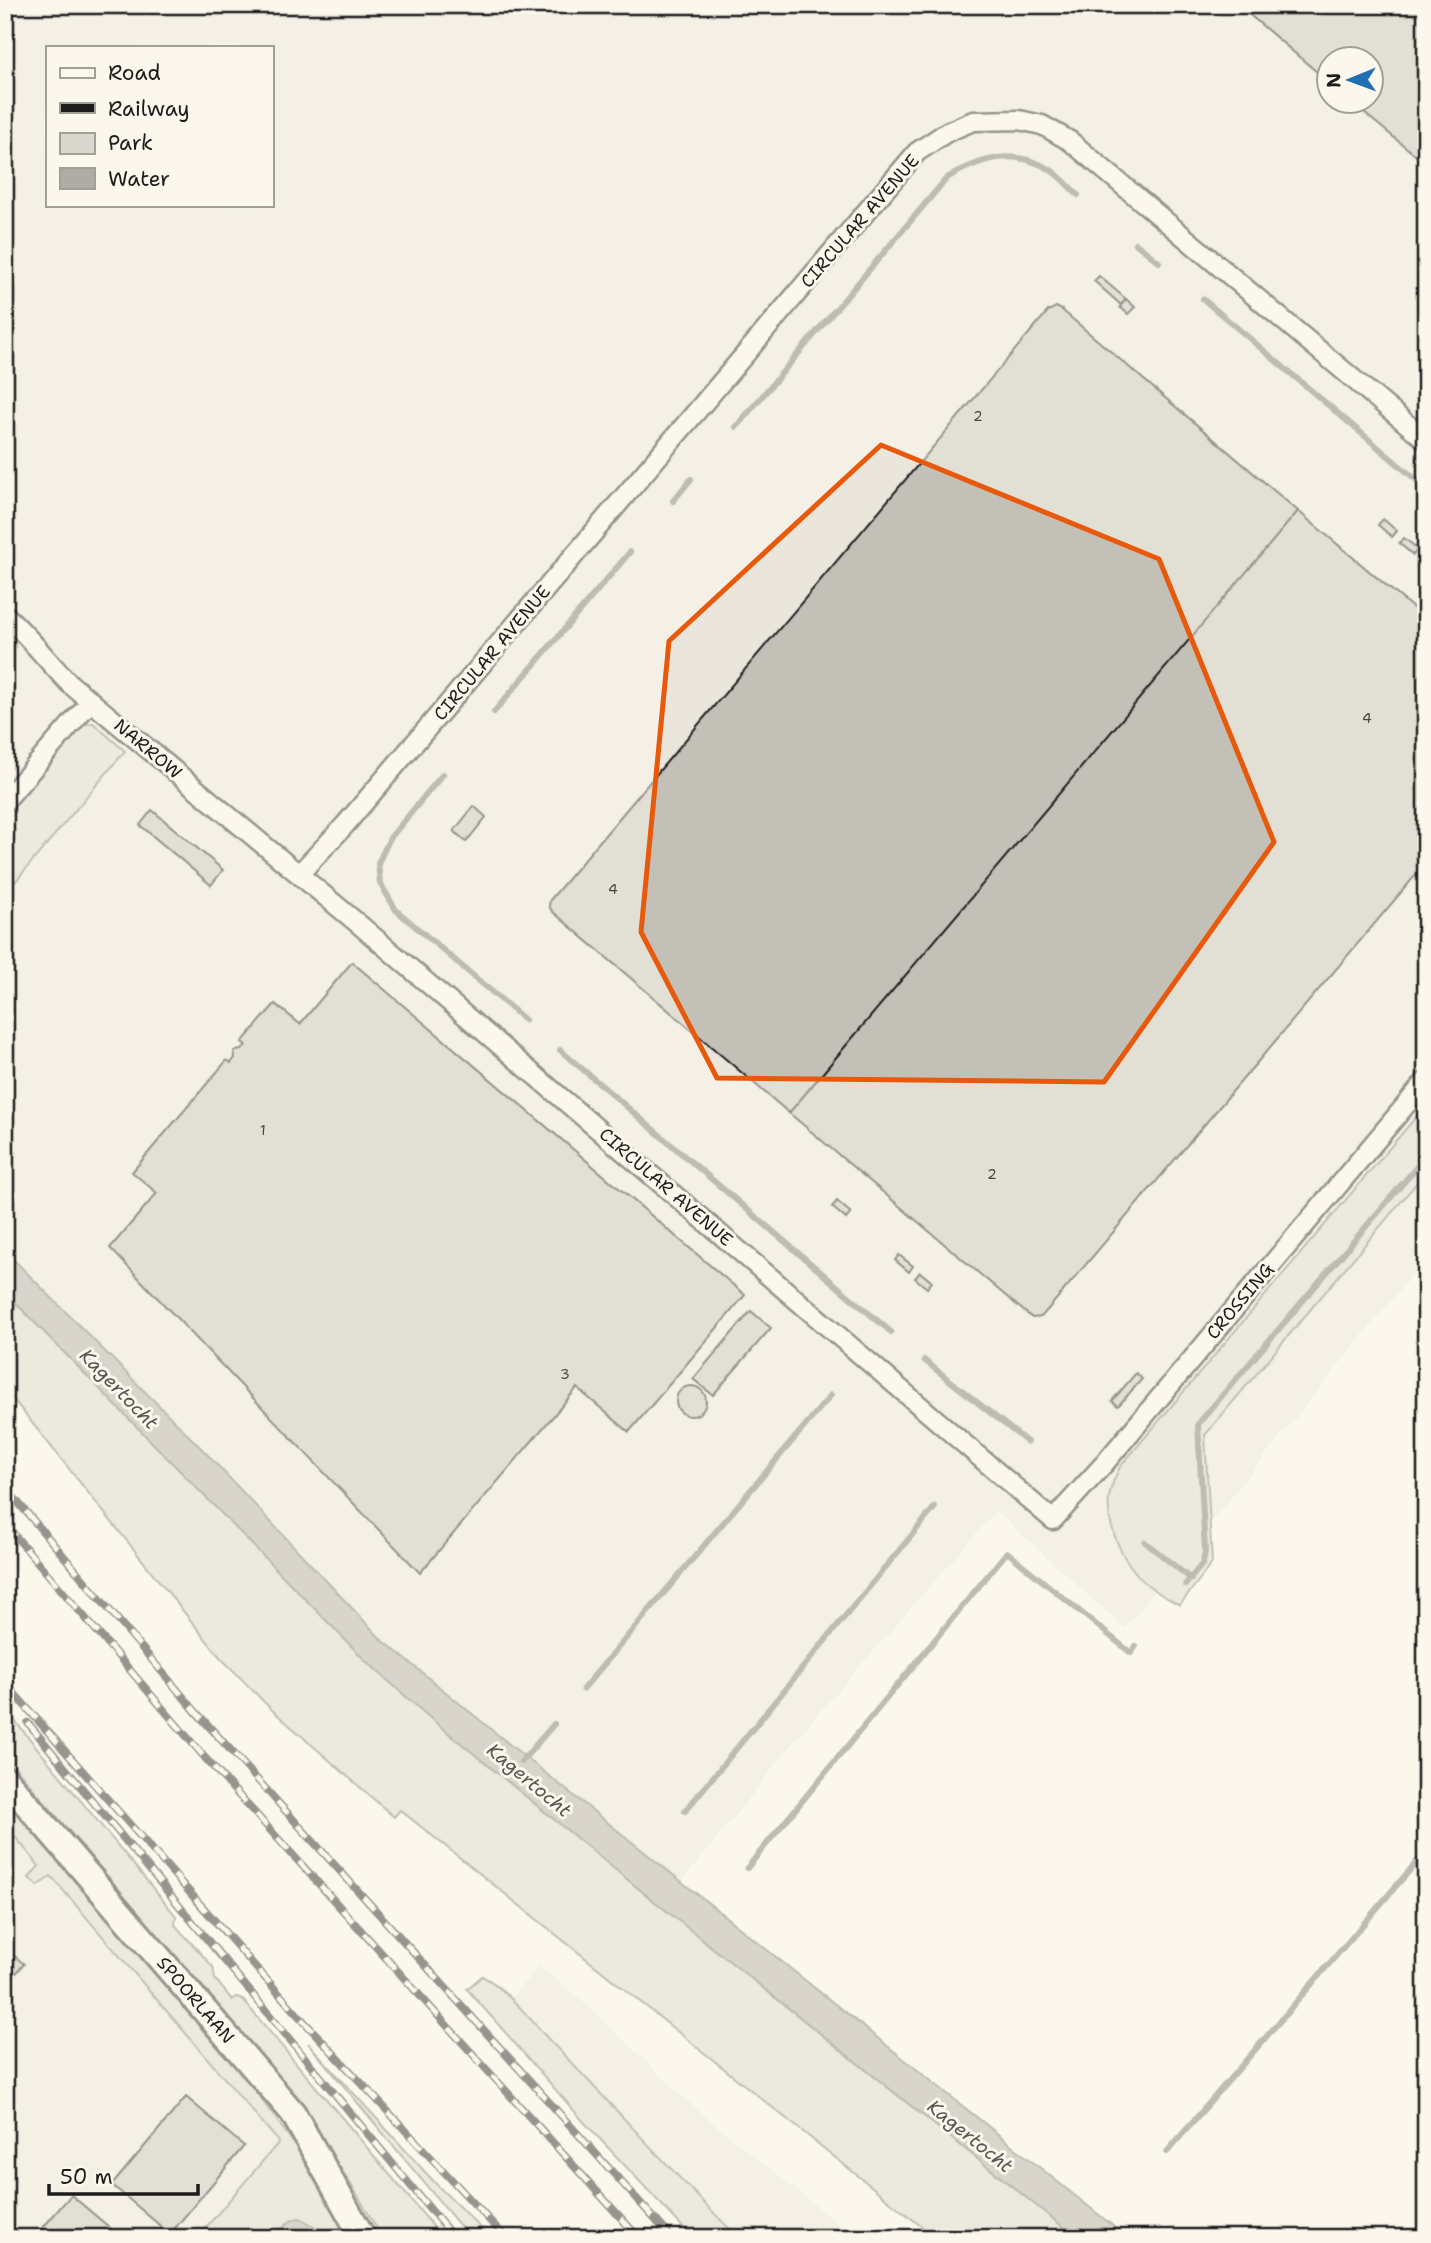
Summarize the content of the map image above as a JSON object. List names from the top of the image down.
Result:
{
  "streets": {
    "main road": ["SPOORLAAN"],
    "street": ["CIRCULAR AVENUE", "NARROW", "CROSSING"]
  },
  "crossings": [
    ["CIRCULAR AVENUE", "NARROW"],
    ["CIRCULAR AVENUE", "CROSSING"]
  ],
  "water": ["Kagertocht"],
  "house_numbers": [
    "2",
    "4",
    "4",
    "1",
    "2",
    "3"
  ],
  "legend": [
    "Road",
    "Railway",
    "Park",
    "Water"
  ],
  "scale_bar": "50 m",
  "north": "left"
}
